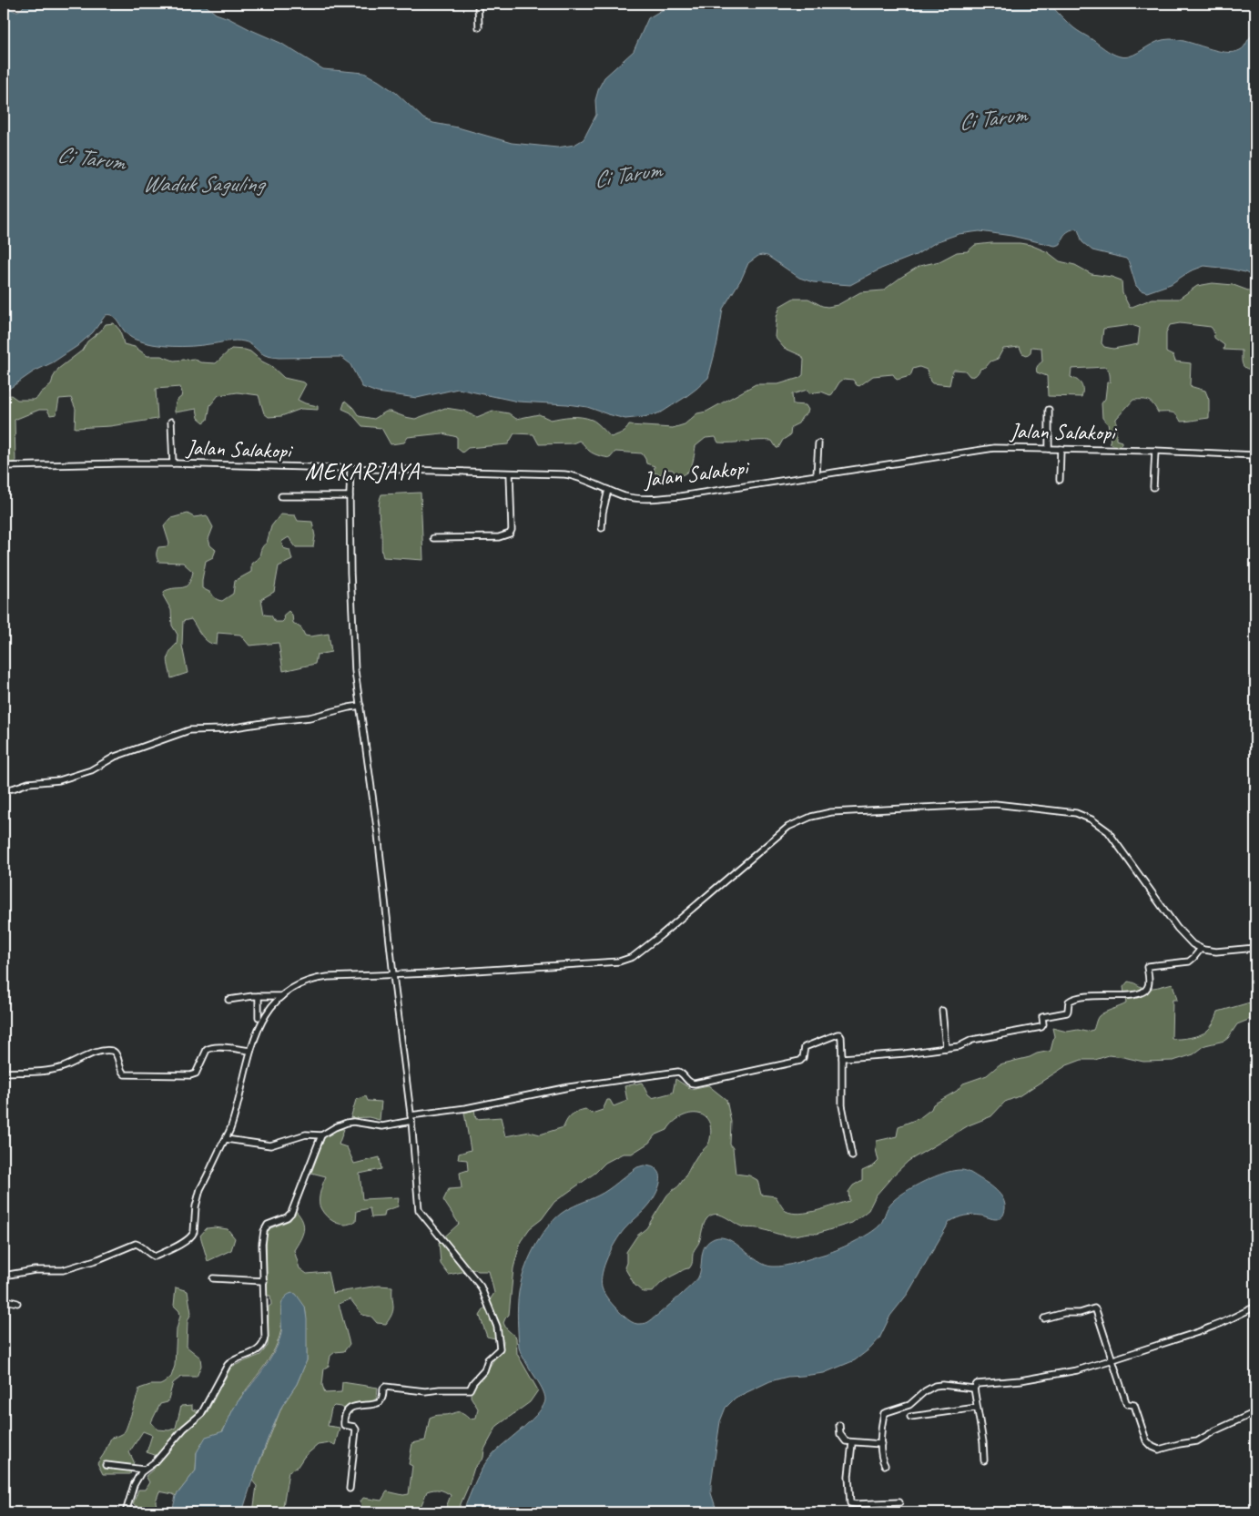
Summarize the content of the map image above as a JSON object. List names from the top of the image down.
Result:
{
  "streets": {
    "street": ["Jalan Salakopi"]
  },
  "districts": ["MEKARJAYA"],
  "water": ["Ci Tarum", "Waduk Saguling"]
}
